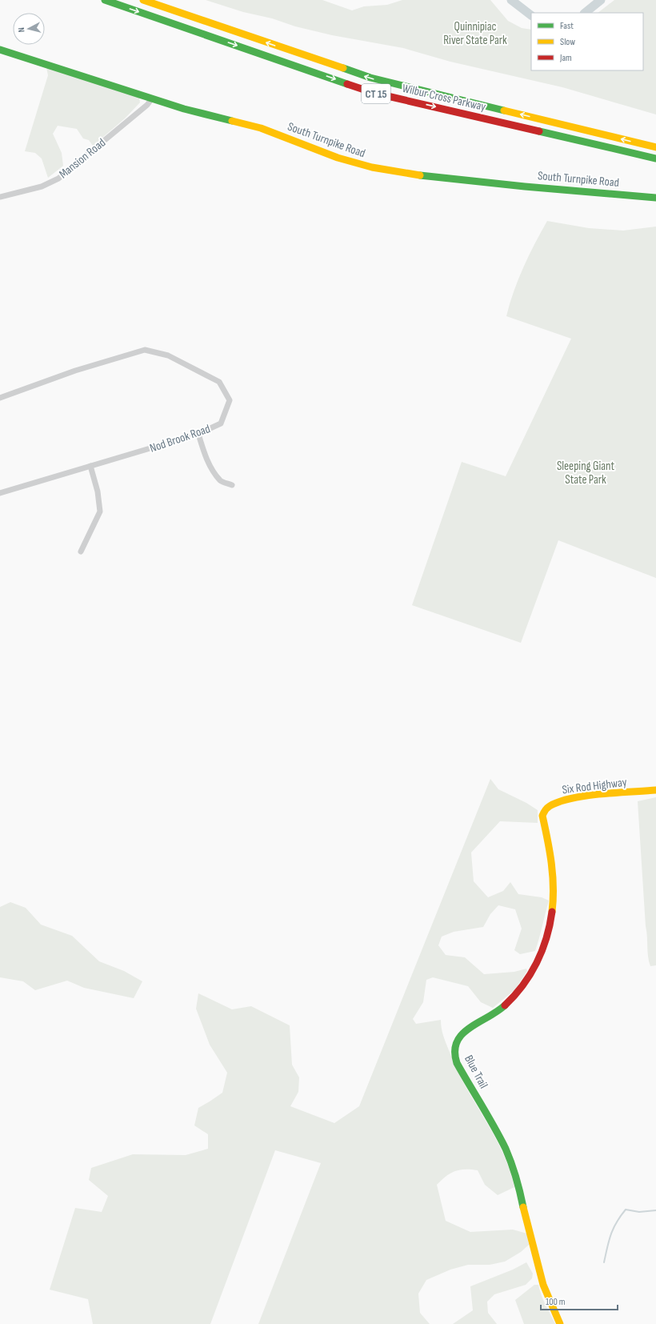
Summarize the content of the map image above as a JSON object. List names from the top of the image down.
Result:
{
  "streets": {
    "main road": [
      "CT 15",
      "Wilbur Cross Parkway",
      "South Turnpike Road",
      "Six Rod Highway",
      "Blue Trail"
    ],
    "street": ["Mansion Road", "Nod Brook Road"]
  },
  "crossings": [
    ["South Turnpike Road", "Mansion Road"],
    ["Six Rod Highway", "Blue Trail"]
  ],
  "parks": ["Quinnipiac River State Park", "Sleeping Giant State Park"],
  "legend": ["Fast", "Slow", "Jam"],
  "scale_bar": "100 m",
  "north": "left"
}
